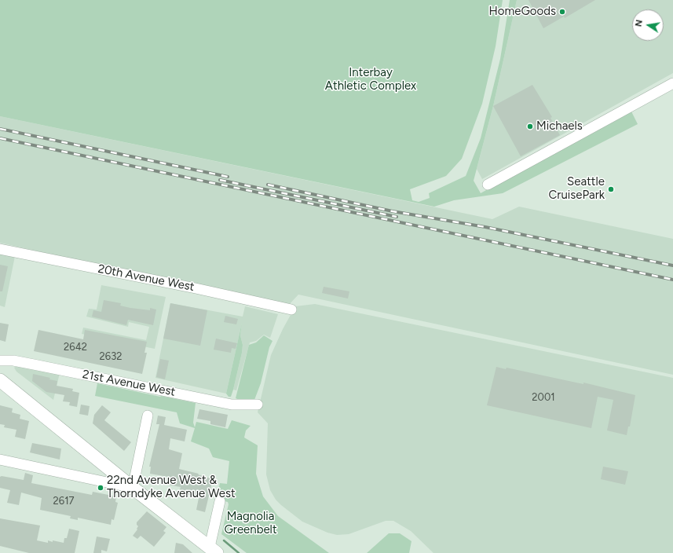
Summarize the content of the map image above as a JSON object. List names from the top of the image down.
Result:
{
  "streets": {
    "street": ["20th Avenue West", "21st Avenue West"]
  },
  "parks": ["Interbay Athletic Complex", "Magnolia Greenbelt"],
  "places": [
    "HomeGoods",
    "Michaels",
    "Seattle CruisePark",
    "22nd Avenue West & Thorndyke Avenue West"
  ],
  "house_numbers": [
    "2642",
    "2632",
    "2001",
    "2617"
  ],
  "north": "left"
}
